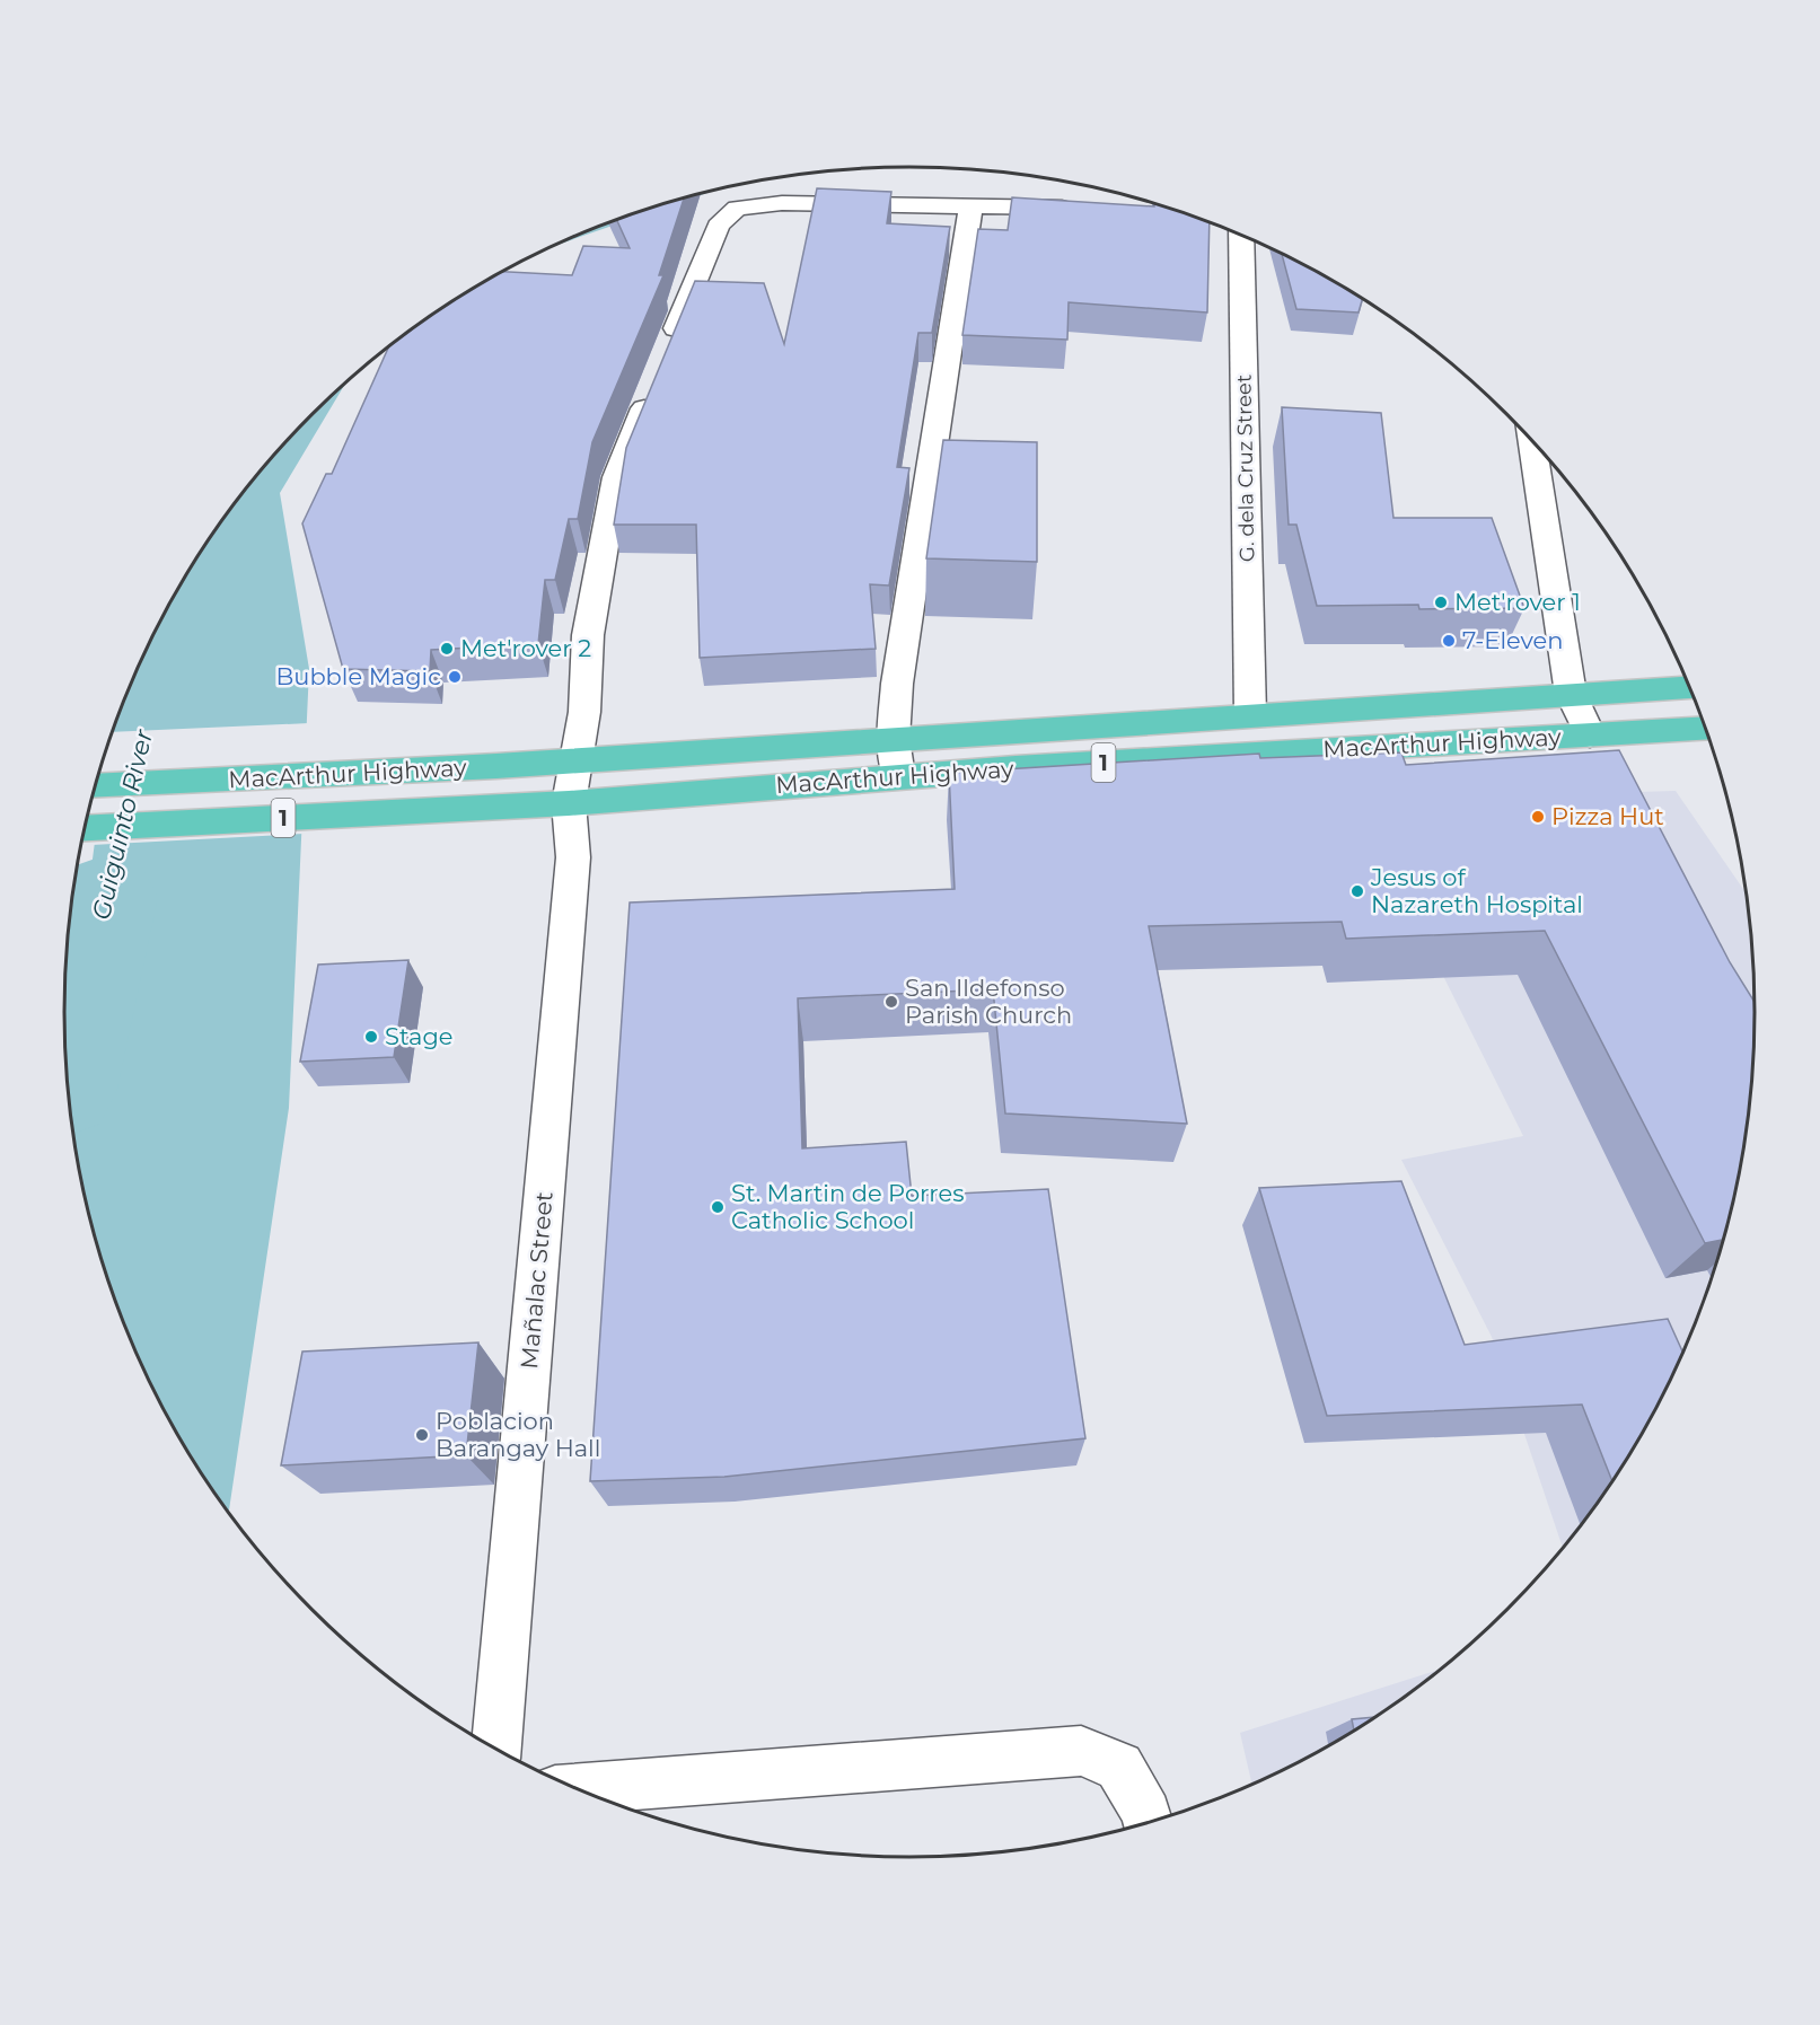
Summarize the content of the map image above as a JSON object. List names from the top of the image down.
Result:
{
  "streets": {
    "highway": ["MacArthur Highway", "1"],
    "street": ["G. dela Cruz Street", "Mañalac Street"]
  },
  "crossings": [
    ["G. dela Cruz Street", "MacArthur Highway"],
    ["MacArthur Highway", "Mañalac Street"]
  ],
  "water": ["Guiguinto River"],
  "places": [
    "Met'rover 1",
    "7-Eleven",
    "Met'rover 2",
    "Bubble Magic",
    "Pizza Hut",
    "Jesus of Nazareth Hospital",
    "San Ildefonso Parish Church",
    "Stage",
    "St. Martin de Porres Catholic School",
    "Poblacion Barangay Hall"
  ]
}
